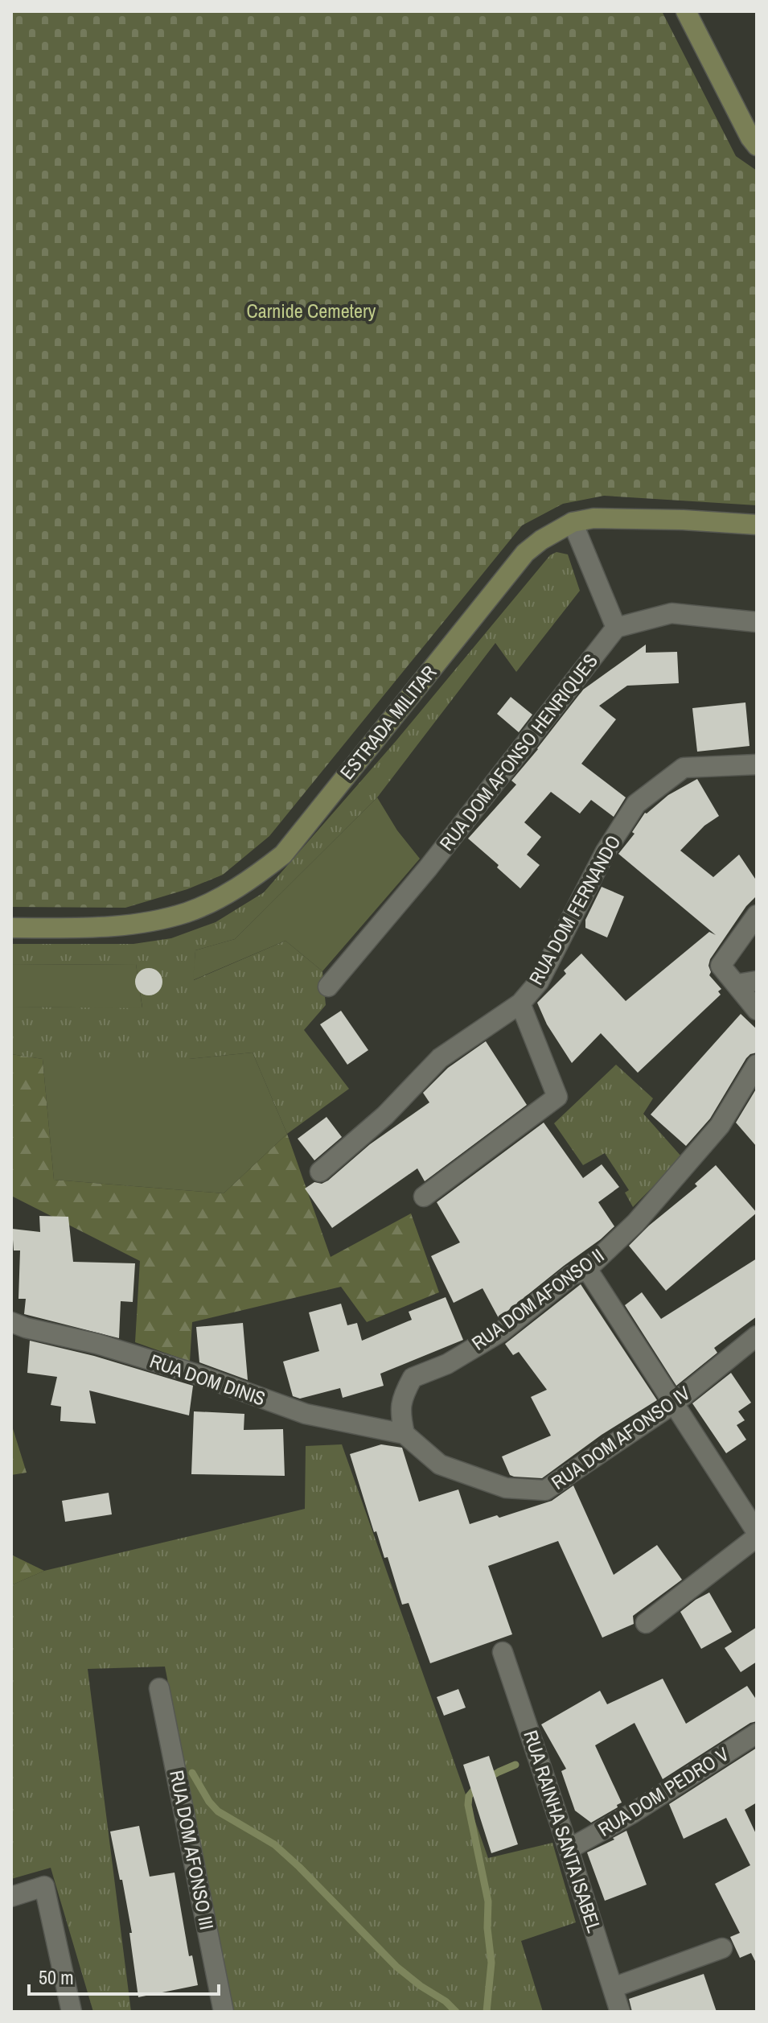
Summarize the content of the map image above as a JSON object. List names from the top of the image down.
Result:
{
  "streets": {
    "street": [
      "ESTRADA MILITAR",
      "RUA DOM AFONSO HENRIQUES",
      "RUA DOM FERNANDO",
      "RUA DOM AFONSO II",
      "RUA DOM DINIS",
      "RUA DOM AFONSO IV",
      "RUA DOM PEDRO V",
      "RUA RAINHA SANTA ISABEL",
      "RUA DOM AFONSO III"
    ]
  },
  "crossings": [
    ["RUA DOM AFONSO II", "RUA DOM DINIS"],
    ["RUA DOM AFONSO II", "RUA DOM AFONSO IV"],
    ["RUA DOM DINIS", "RUA DOM AFONSO IV"],
    ["RUA DOM PEDRO V", "RUA RAINHA SANTA ISABEL"]
  ],
  "parks": ["Carnide Cemetery"],
  "scale_bar": "50 m"
}
